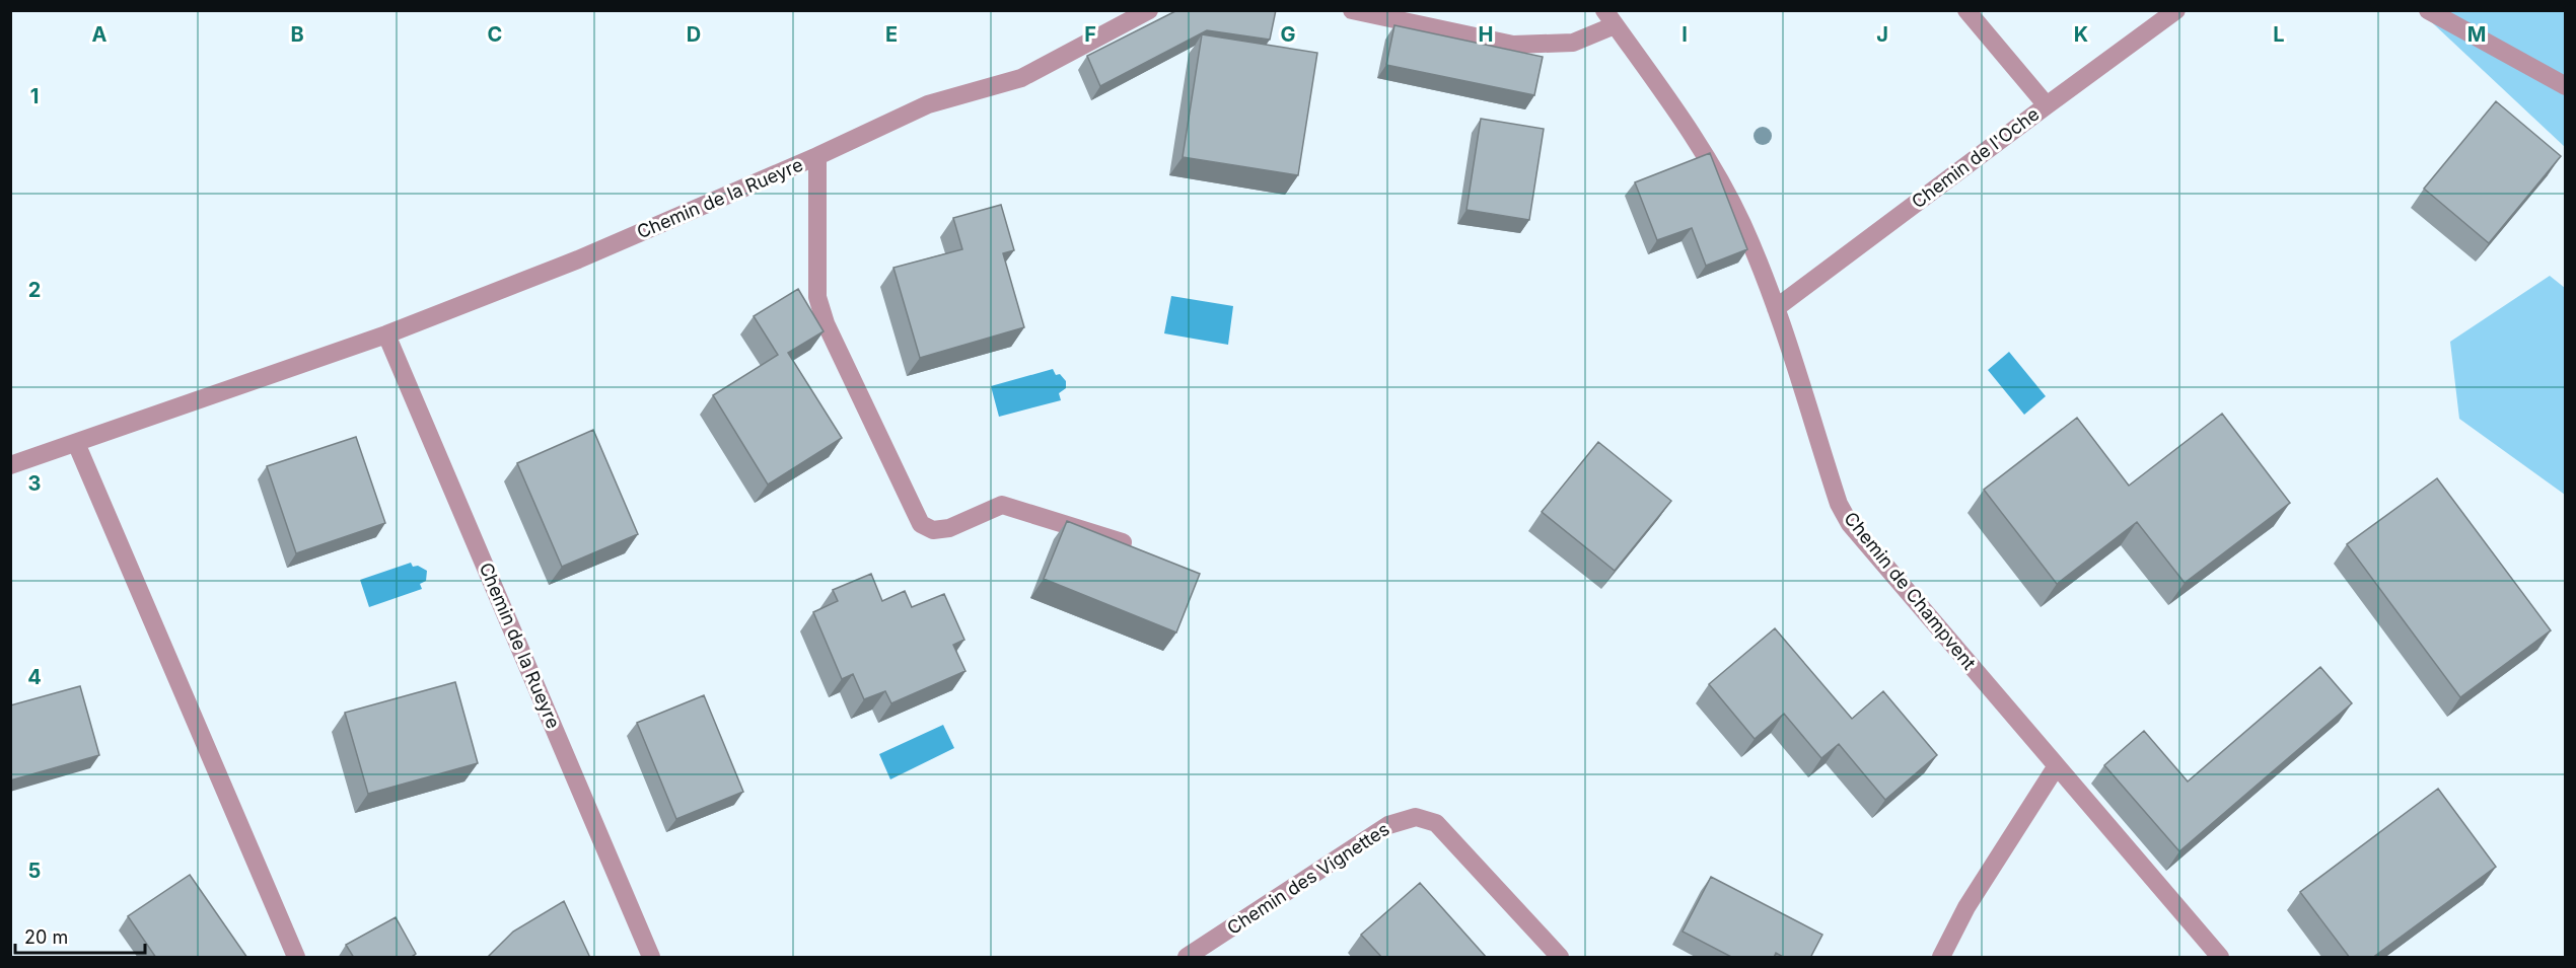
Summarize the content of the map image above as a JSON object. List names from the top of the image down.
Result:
{
  "streets": {
    "street": [
      "Chemin de l'Oche",
      "Chemin de la Rueyre",
      "Chemin de Champvent",
      "Chemin des Vignettes"
    ]
  },
  "crossings": [
    ["Chemin de l'Oche", "Chemin de Champvent"]
  ],
  "scale_bar": "20 m",
  "grid": {
    "columns": [
      "A",
      "B",
      "C",
      "D",
      "E",
      "F",
      "G",
      "H",
      "I",
      "J",
      "K",
      "L",
      "M"
    ],
    "rows": [
      "1",
      "2",
      "3",
      "4",
      "5"
    ]
  }
}
